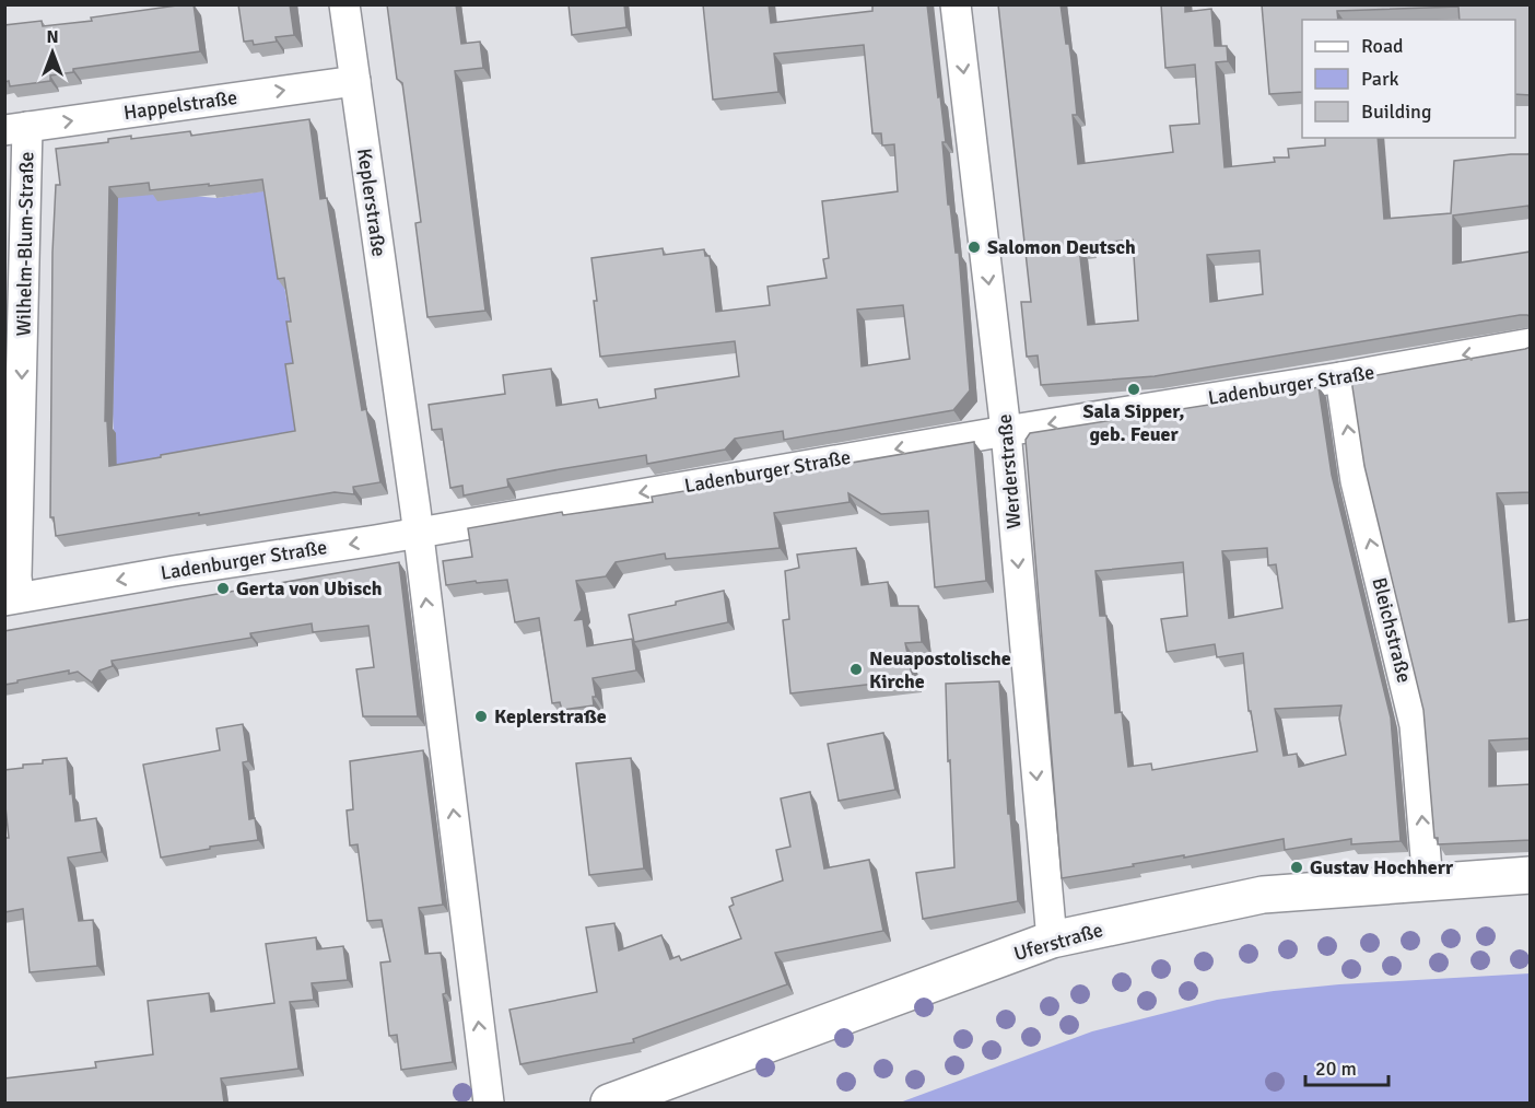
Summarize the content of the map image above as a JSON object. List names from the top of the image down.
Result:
{
  "streets": {
    "street": [
      "Happelstraße",
      "Keplerstraße",
      "Wilhelm-Blum-Straße",
      "Ladenburger Straße",
      "Werderstraße",
      "Bleichstraße",
      "Uferstraße"
    ]
  },
  "crossings": [
    ["Happelstraße", "Keplerstraße"],
    ["Happelstraße", "Wilhelm-Blum-Straße"],
    ["Keplerstraße", "Ladenburger Straße"],
    ["Wilhelm-Blum-Straße", "Ladenburger Straße"],
    ["Ladenburger Straße", "Werderstraße"],
    ["Ladenburger Straße", "Bleichstraße"],
    ["Werderstraße", "Uferstraße"],
    ["Bleichstraße", "Uferstraße"]
  ],
  "one_way": [
    "Happelstraße",
    "Keplerstraße",
    "Wilhelm-Blum-Straße",
    "Ladenburger Straße",
    "Werderstraße",
    "Bleichstraße"
  ],
  "places": [
    "Salomon Deutsch",
    "Sala Sipper, geb. Feuer",
    "Gerta von Ubisch",
    "Neuapostolische Kirche",
    "Keplerstraße",
    "Gustav Hochherr"
  ],
  "legend": ["Road", "Park", "Building"],
  "scale_bar": "20 m",
  "north": "top"
}
